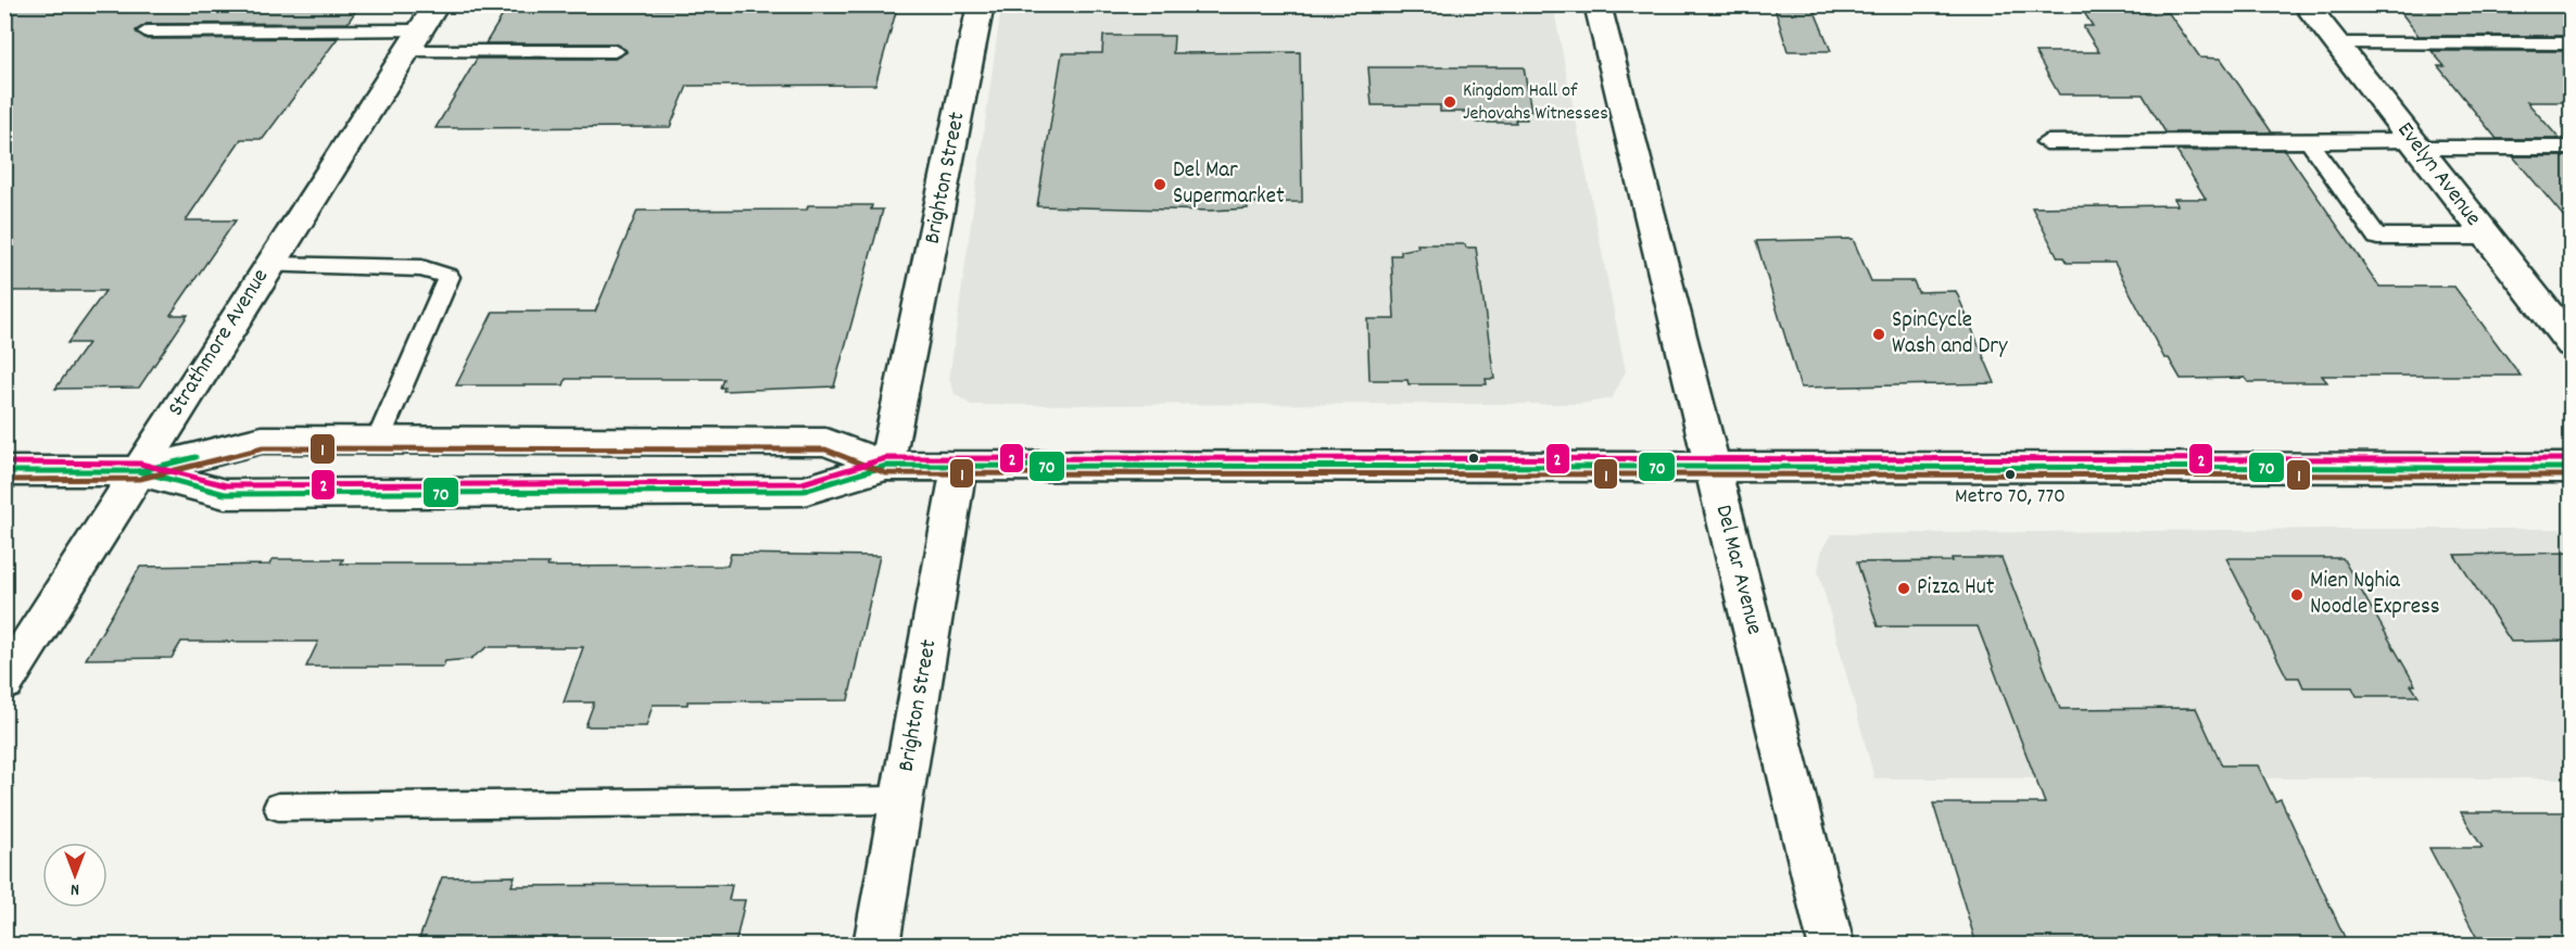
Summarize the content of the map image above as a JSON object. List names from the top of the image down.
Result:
{
  "streets": {
    "main road": [
      "Evelyn Avenue",
      "Brighton Street",
      "Strathmore Avenue",
      "Del Mar Avenue"
    ]
  },
  "places": [
    "Kingdom Hall of Jehovahs Witnesses",
    "Del Mar Supermarket",
    "SpinCycle Wash and Dry",
    "Metro 70, 770",
    "Pizza Hut",
    "Mien Nghia Noodle Express"
  ],
  "lines": ["transit line 1", "transit line 70", "transit line 2"],
  "north": "bottom"
}
